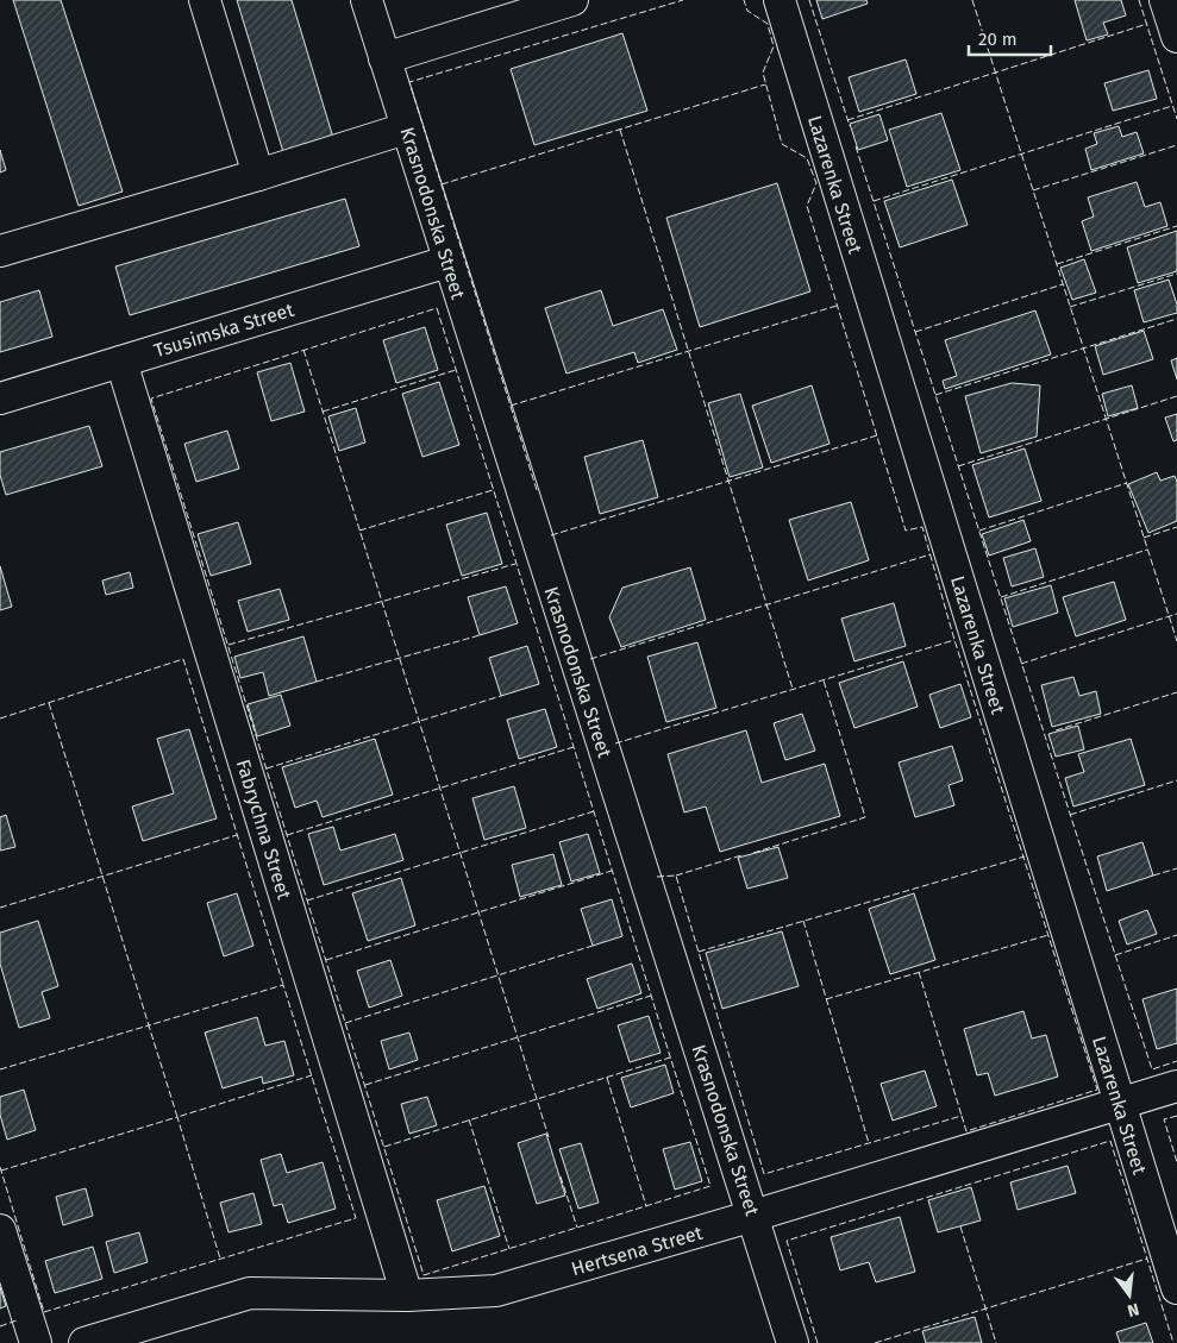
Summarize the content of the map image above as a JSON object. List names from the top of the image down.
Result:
{
  "streets": {
    "street": [
      "Lazarenka Street",
      "Krasnodonska Street",
      "Tsusimska Street",
      "Fabrychna Street",
      "Hertsena Street"
    ]
  },
  "crossings": [
    ["Lazarenka Street", "Hertsena Street"],
    ["Krasnodonska Street", "Tsusimska Street"],
    ["Krasnodonska Street", "Hertsena Street"],
    ["Tsusimska Street", "Fabrychna Street"],
    ["Fabrychna Street", "Hertsena Street"]
  ],
  "scale_bar": "20 m",
  "north": "bottom"
}
